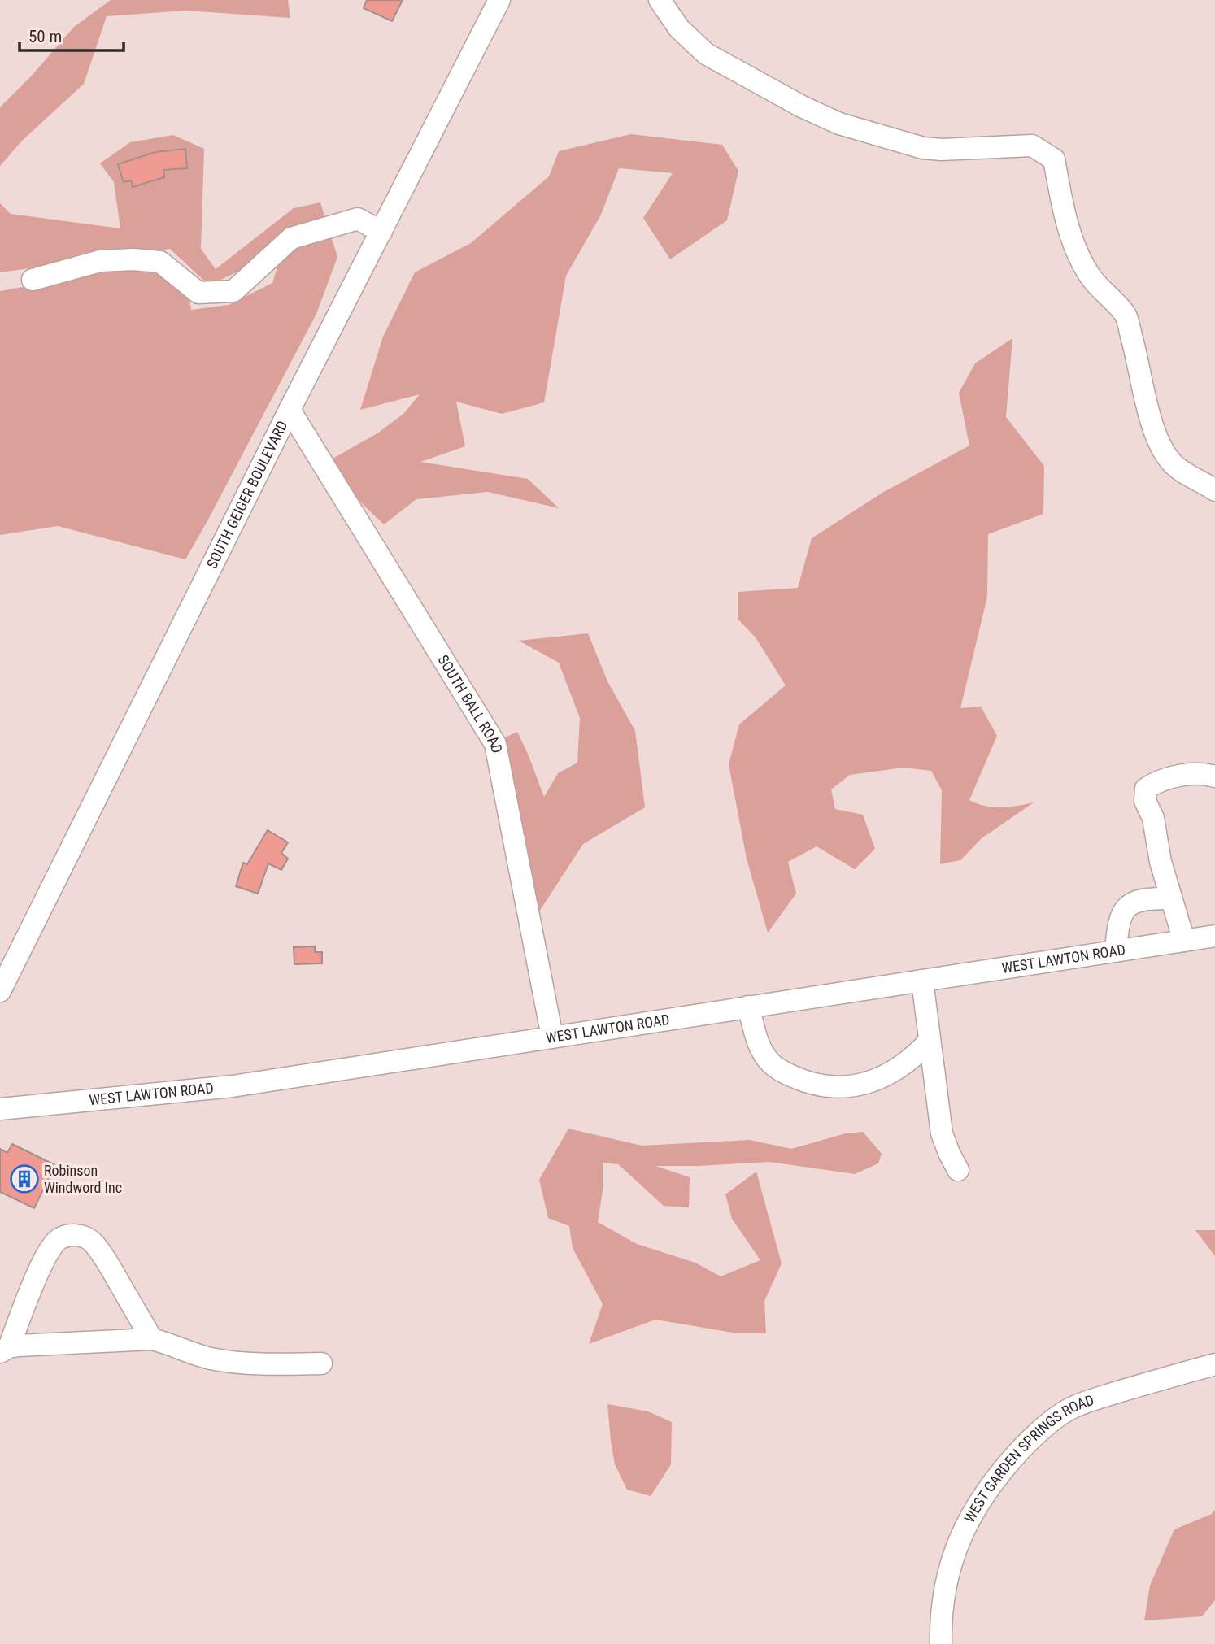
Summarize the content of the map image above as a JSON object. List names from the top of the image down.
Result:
{
  "streets": {
    "street": [
      "SOUTH GEIGER BOULEVARD",
      "SOUTH BALL ROAD",
      "WEST LAWTON ROAD",
      "WEST GARDEN SPRINGS ROAD"
    ]
  },
  "crossings": [
    ["SOUTH GEIGER BOULEVARD", "SOUTH BALL ROAD"],
    ["SOUTH BALL ROAD", "WEST LAWTON ROAD"]
  ],
  "places": {
    "building": ["Robinson Windword Inc"]
  },
  "scale_bar": "50 m"
}
